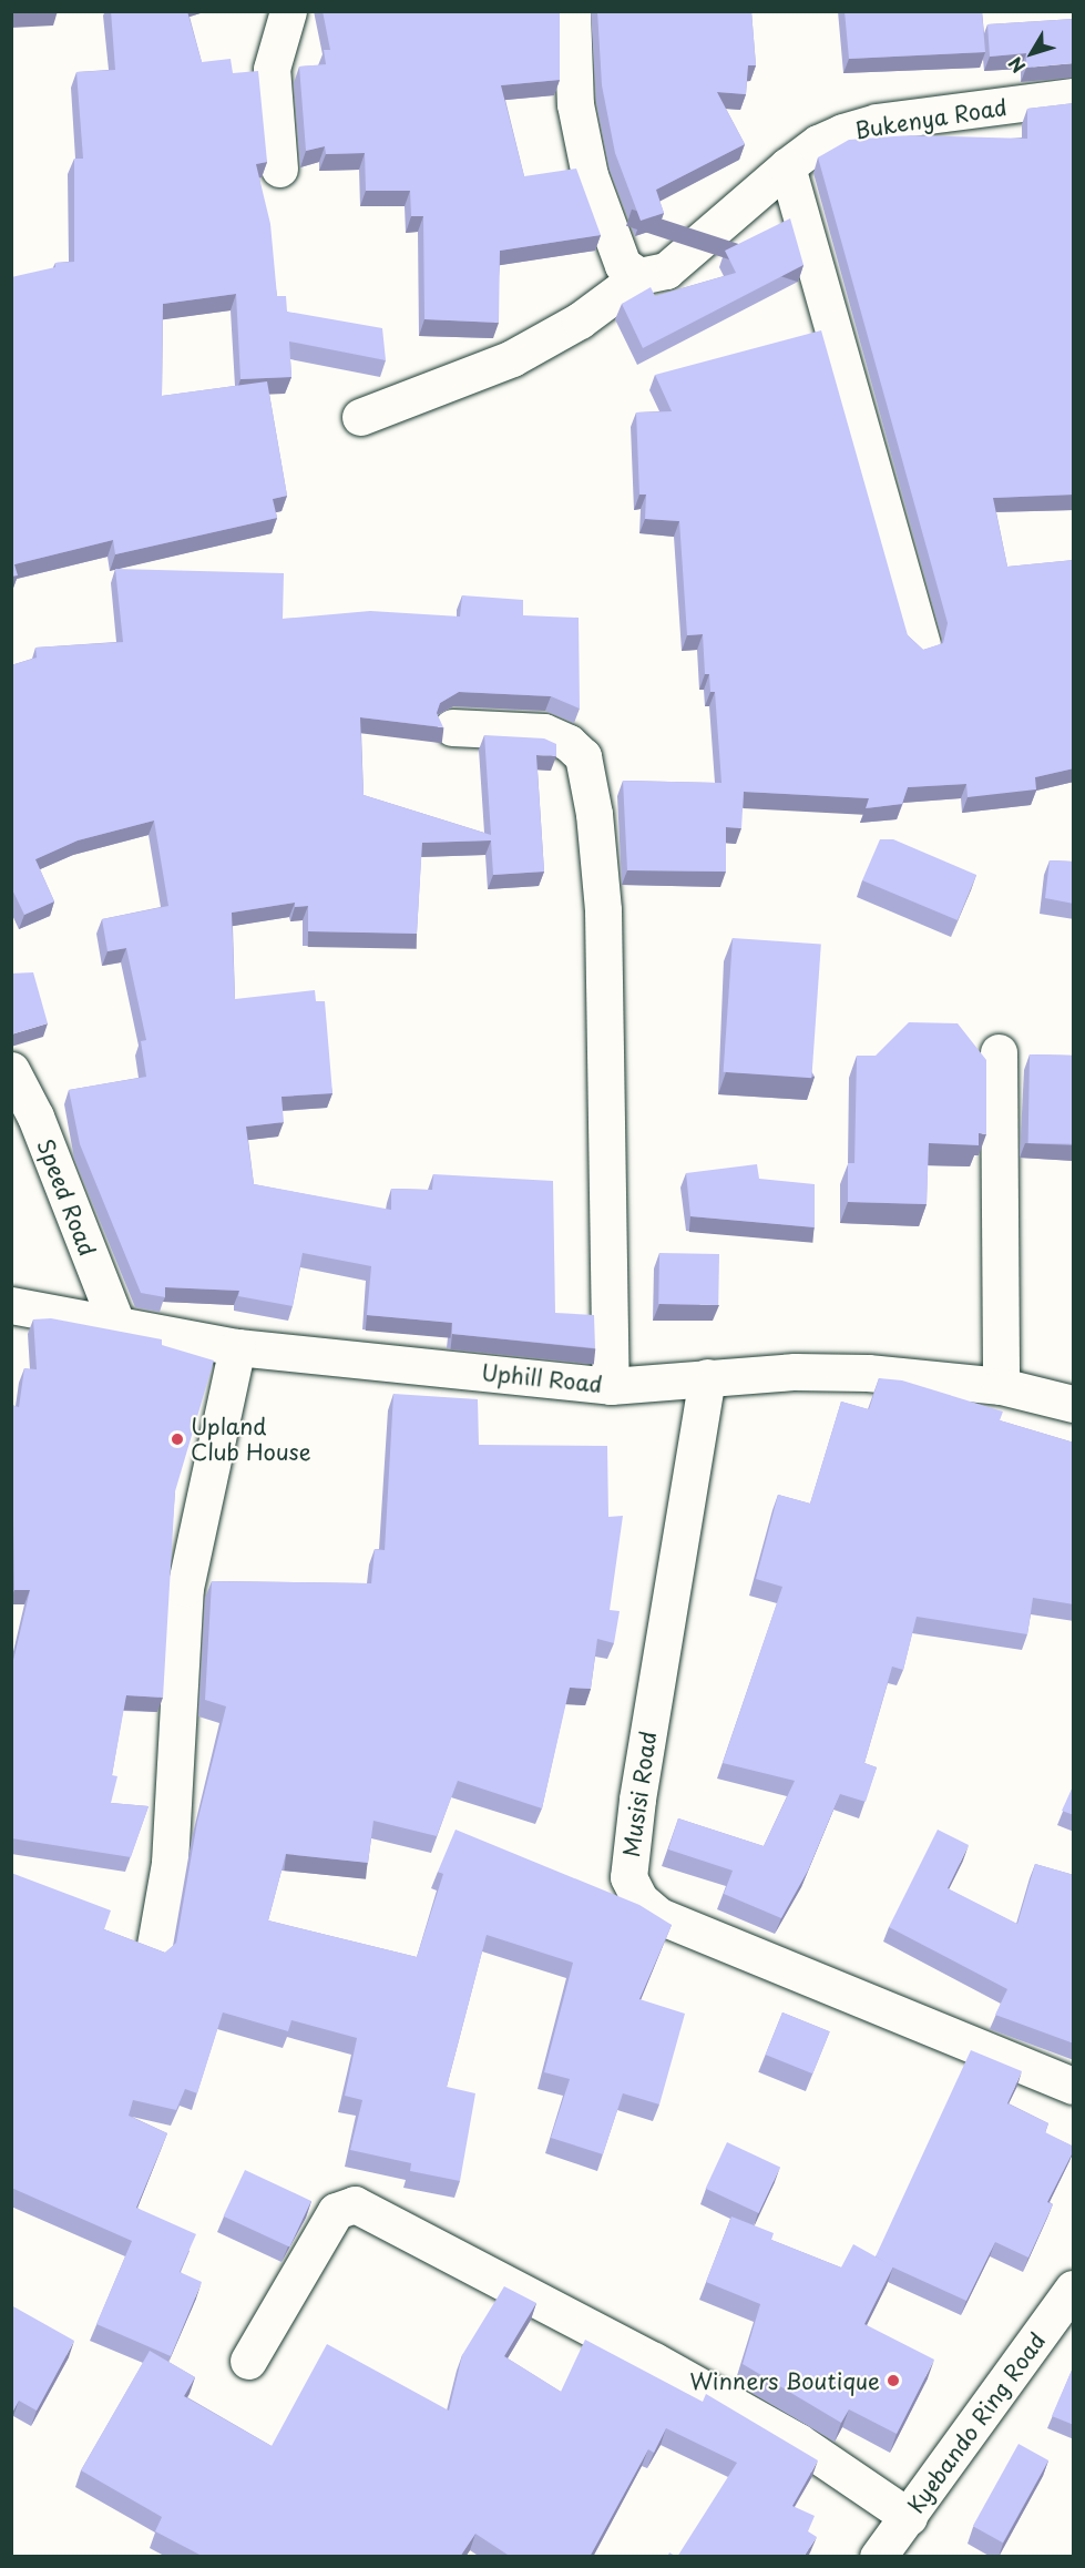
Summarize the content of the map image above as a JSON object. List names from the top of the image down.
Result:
{
  "streets": {
    "street": [
      "Bukenya Road",
      "Speed Road",
      "Uphill Road",
      "Musisi Road",
      "Kyebando Ring Road"
    ]
  },
  "crossings": [
    ["Speed Road", "Uphill Road"],
    ["Uphill Road", "Musisi Road"]
  ],
  "places": ["Upland Club House", "Winners Boutique"],
  "north": "bottom left"
}
